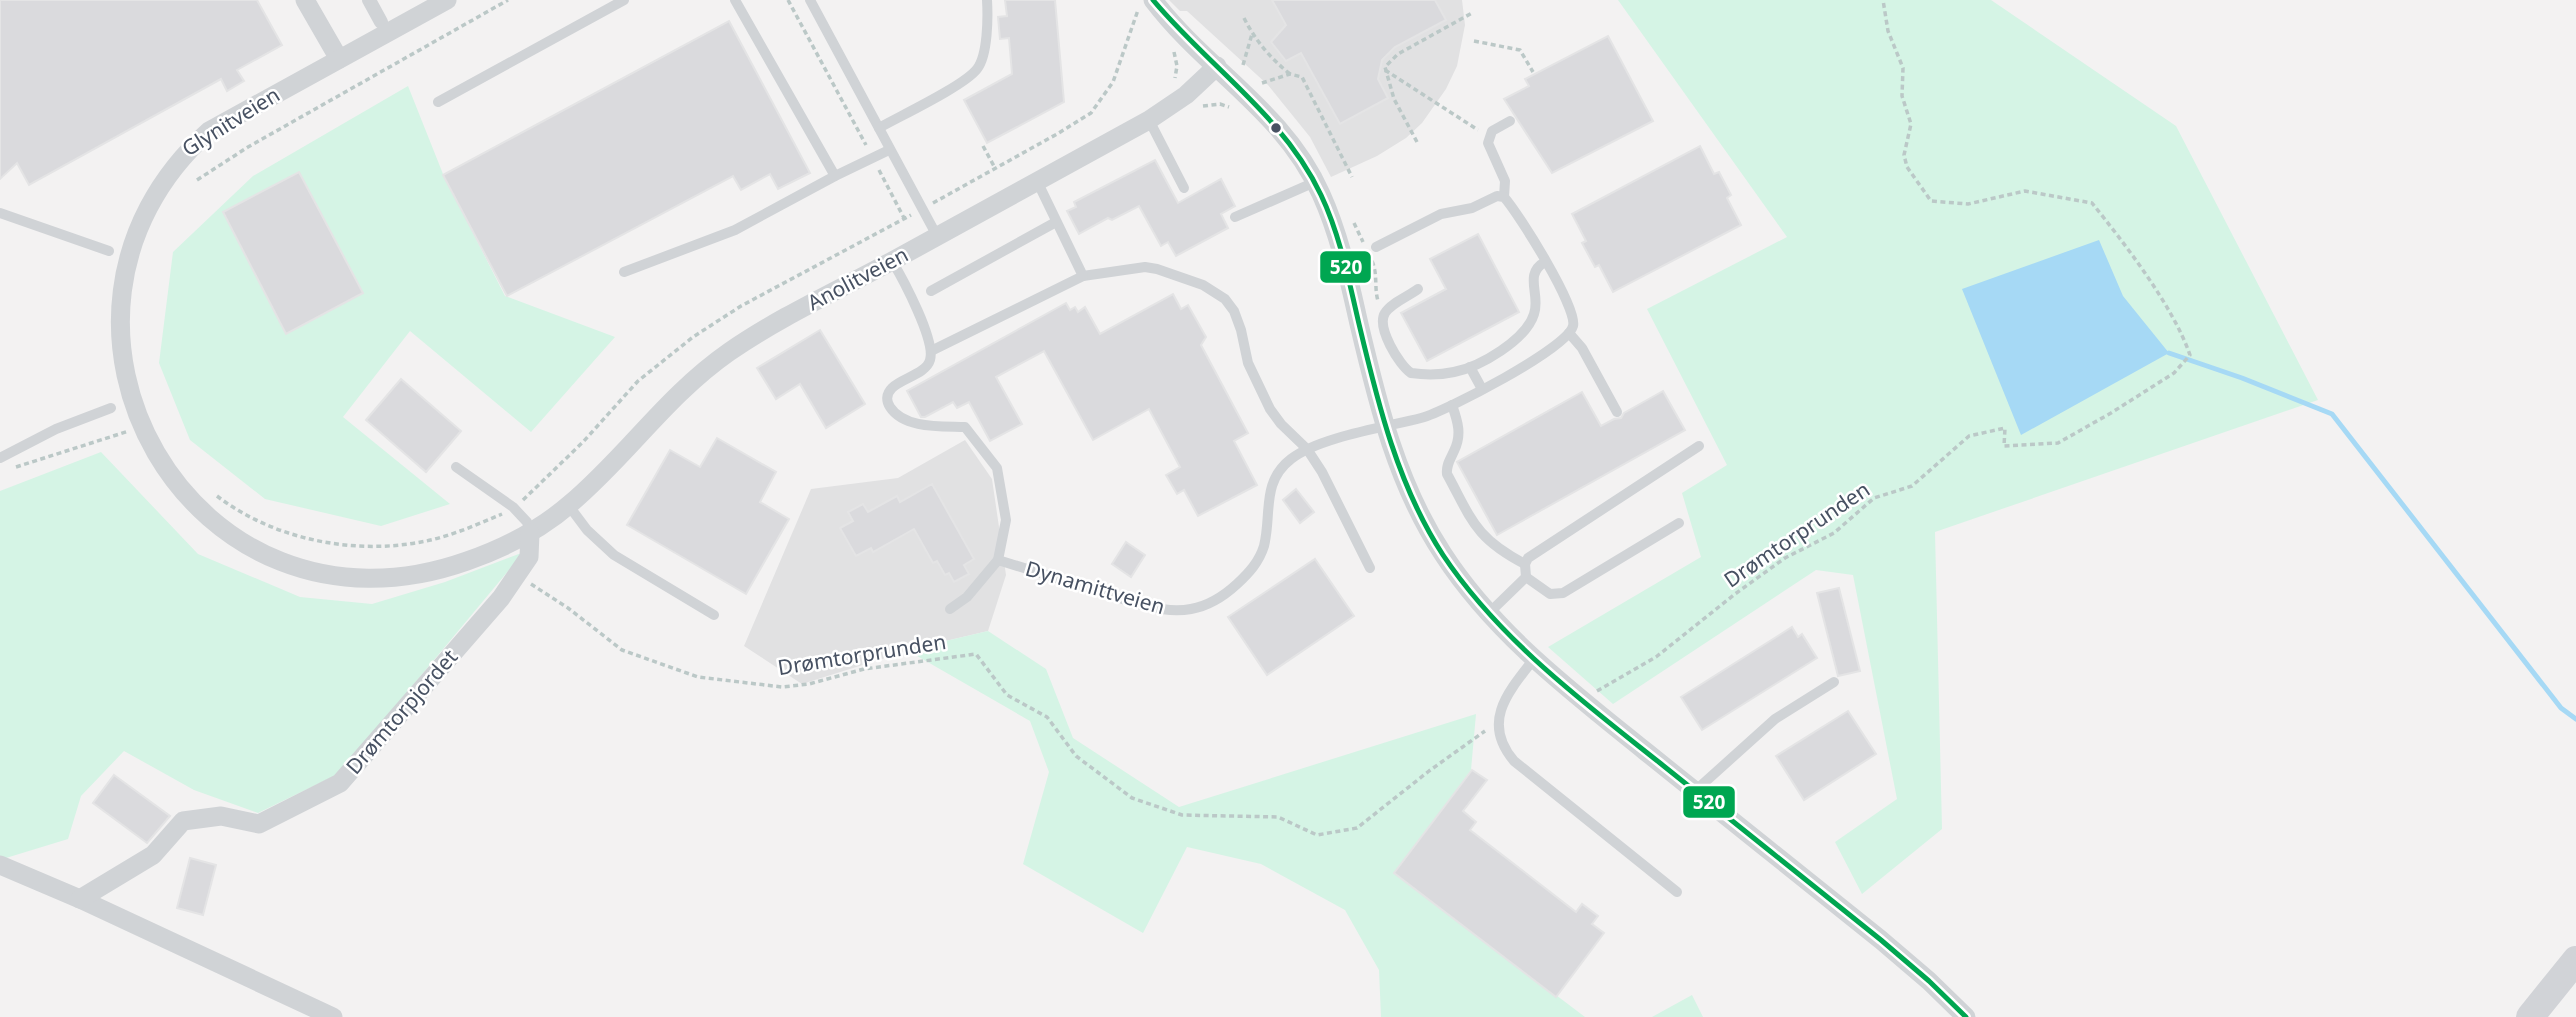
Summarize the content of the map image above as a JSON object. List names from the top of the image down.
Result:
{
  "streets": {
    "street": ["Glynitveien", "Anolitveien", "Drømtorpjordet"],
    "lane": ["Dynamittveien"],
    "path": ["Drømtorprunden"]
  },
  "crossings": [
    ["Anolitveien", "Drømtorpjordet"],
    ["Drømtorprunden", "Drømtorpjordet"]
  ],
  "lines": ["transit line 520"]
}
